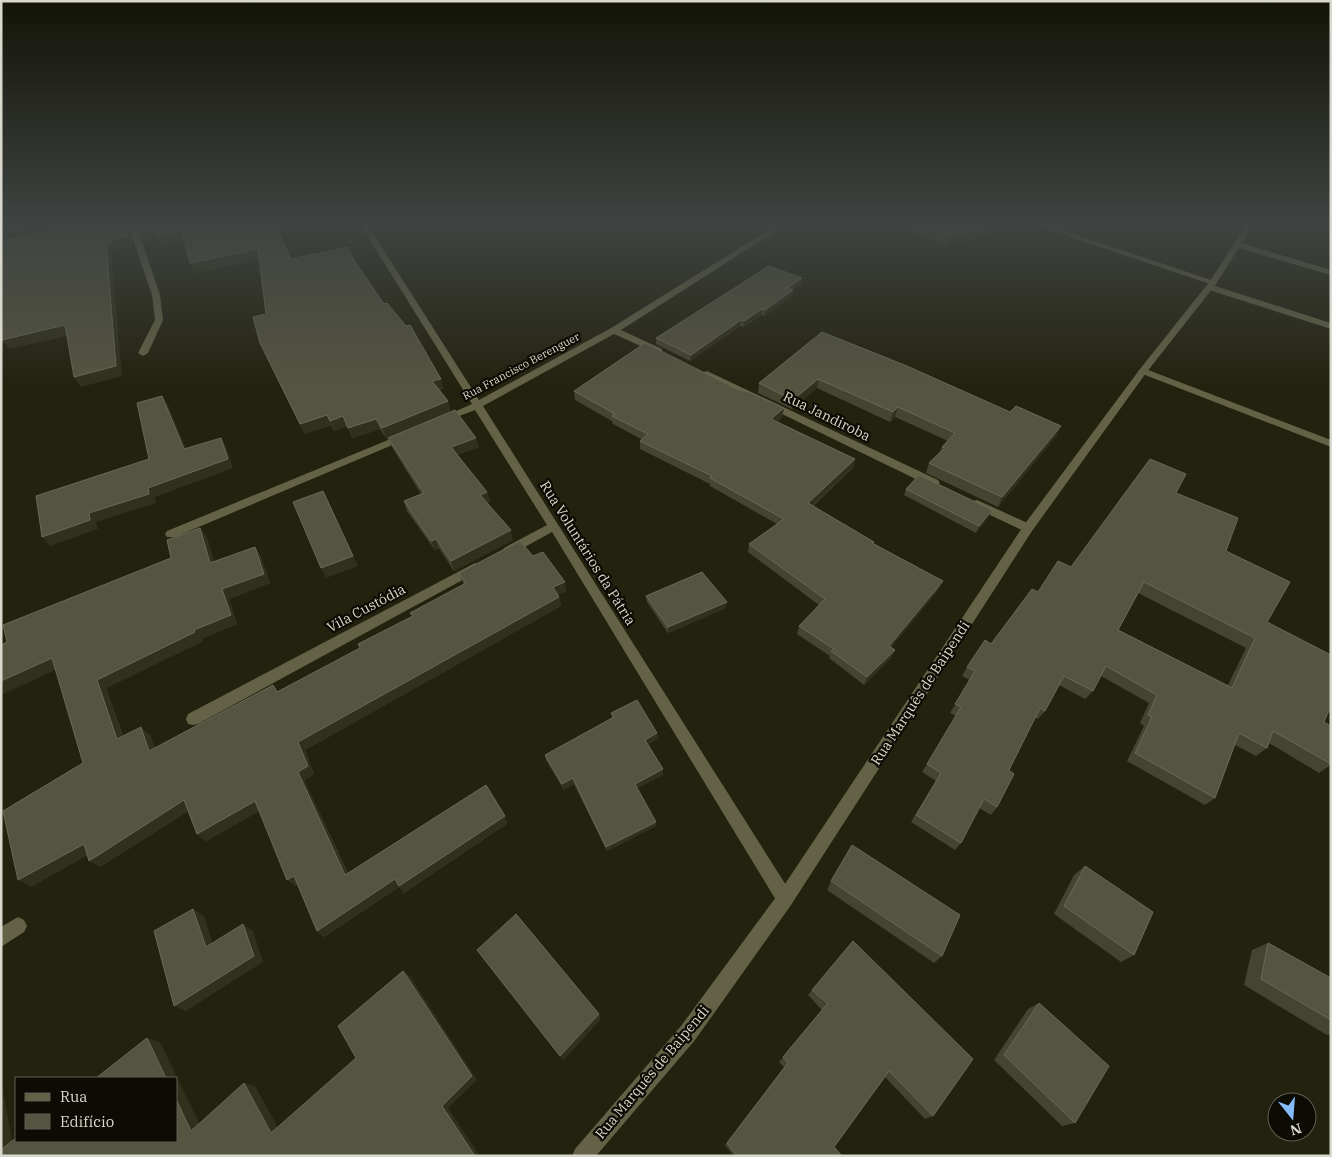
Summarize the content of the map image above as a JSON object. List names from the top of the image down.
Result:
{
  "streets": {
    "street": [
      "Rua Francisco Berenguer",
      "Rua Jandiroba",
      "Rua Voluntários da Pátria",
      "Vila Custódia",
      "Rua Marquês de Baipendi"
    ]
  },
  "crossings": [
    ["Rua Francisco Berenguer", "Rua Voluntários da Pátria"],
    ["Rua Voluntários da Pátria", "Vila Custódia"],
    ["Rua Voluntários da Pátria", "Rua Marquês de Baipendi"]
  ],
  "legend": ["Rua", "Edifício"],
  "north": "bottom"
}
